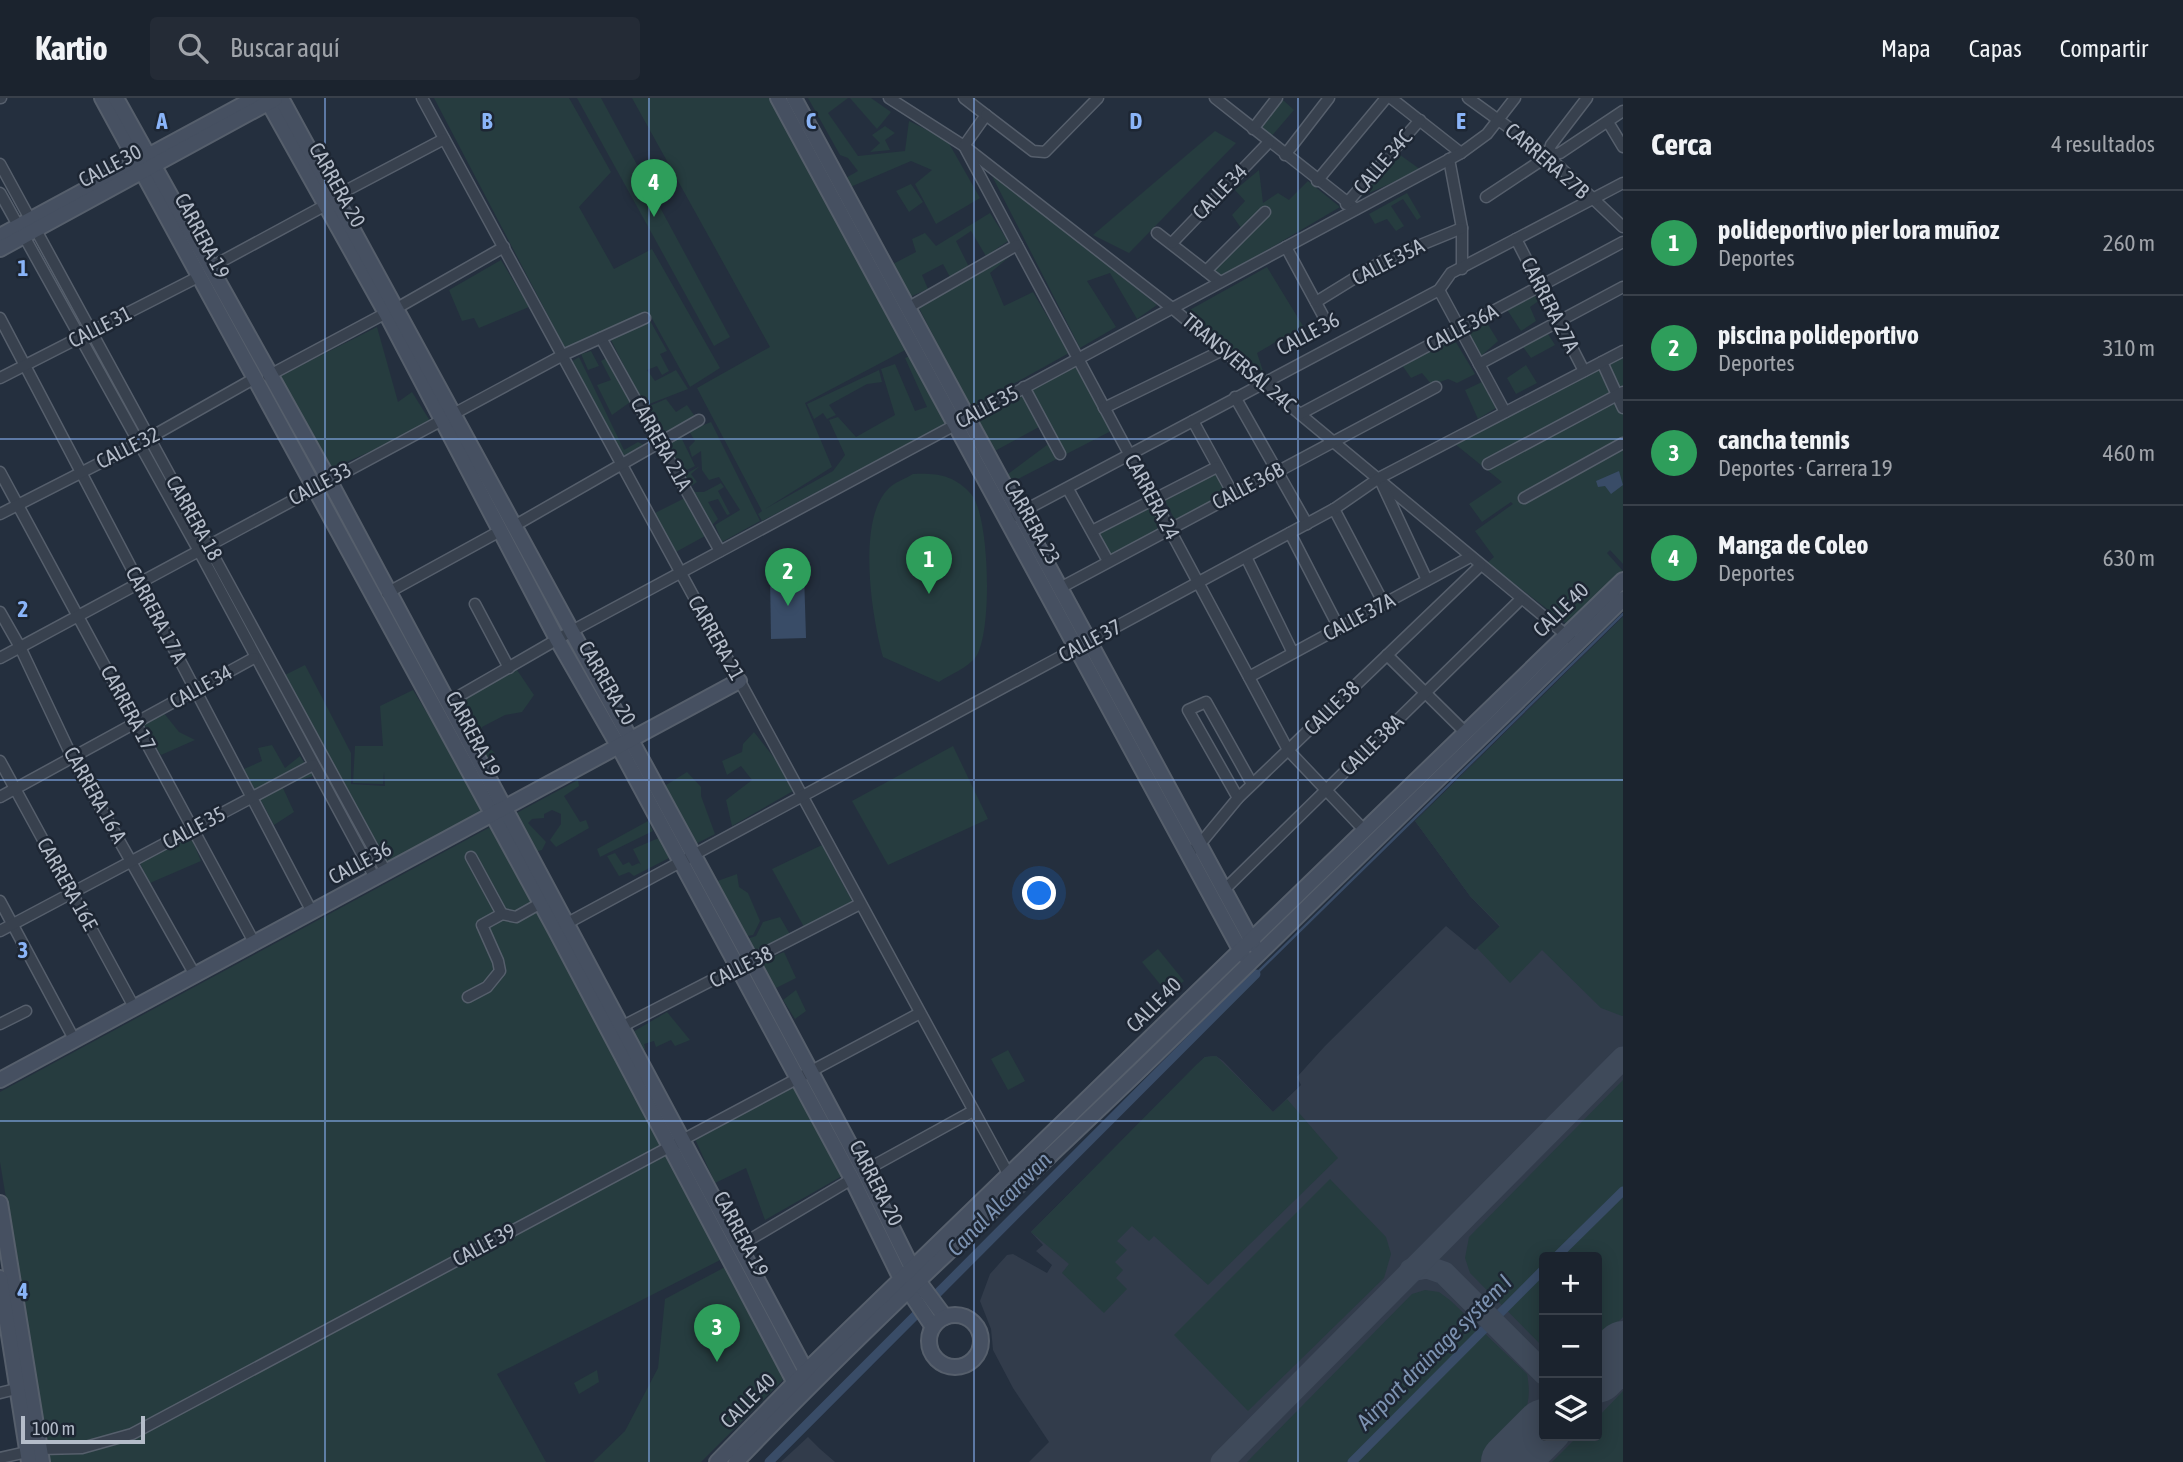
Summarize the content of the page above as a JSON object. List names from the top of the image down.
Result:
{
  "streets": {
    "main road": [
      "CALLE 30",
      "CARRERA 20",
      "CARRERA 19",
      "CALLE 36",
      "CARRERA 23",
      "CALLE 40"
    ],
    "street": [
      "CARRERA 27B",
      "CALLE 34C",
      "CALLE 34",
      "CALLE 35A",
      "CARRERA 27A",
      "CALLE 31",
      "CALLE 36A",
      "TRANSVERSAL 24C",
      "CALLE 35",
      "CARRERA 21A",
      "CALLE 32",
      "CALLE 33",
      "CALLE 36B",
      "CARRERA 24",
      "CARRERA 18",
      "CARRERA 17 A",
      "CALLE 37A",
      "CARRERA 21",
      "CALLE 37",
      "CARRERA 17",
      "CALLE 38",
      "CALLE 38A",
      "CARRERA 16 A",
      "CARRERA 16E",
      "CALLE 39"
    ]
  },
  "crossings": [
    ["CARRERA 27B", "CALLE 36"],
    ["CARRERA 27B", "CALLE 35"],
    ["CALLE 34C", "CALLE 35"],
    ["CALLE 30", "CARRERA 20"],
    ["CALLE 30", "CARRERA 19"],
    ["CALLE 30", "CARRERA 18"],
    ["CARRERA 20", "CALLE 31"],
    ["CARRERA 20", "CALLE 36"],
    ["CARRERA 20", "CALLE 35"],
    ["CARRERA 20", "CALLE 32"],
    ["CARRERA 20", "CALLE 33"],
    ["CARRERA 20", "CALLE 40"],
    ["CARRERA 20", "CALLE 37"],
    ["CARRERA 20", "CALLE 38"],
    ["CARRERA 20", "CALLE 39"],
    ["CALLE 34", "CARRERA 18"],
    ["CALLE 34", "CARRERA 17 A"],
    ["CALLE 34", "CARRERA 17"],
    ["CALLE 34", "CARRERA 16 A"],
    ["CALLE 34", "CARRERA 16E"],
    ["CARRERA 19", "CALLE 31"],
    ["CARRERA 19", "CALLE 36"],
    ["CARRERA 19", "CALLE 35"],
    ["CARRERA 19", "CALLE 32"],
    ["CARRERA 19", "CALLE 33"],
    ["CARRERA 19", "CALLE 40"],
    ["CARRERA 19", "CALLE 37"],
    ["CARRERA 19", "CALLE 38"],
    ["CARRERA 19", "CALLE 39"],
    ["CARRERA 27A", "CALLE 36A"],
    ["CARRERA 27A", "CALLE 36"],
    ["CARRERA 27A", "CALLE 37"],
    ["CALLE 31", "CARRERA 18"],
    ["CALLE 31", "CARRERA 17 A"],
    ["CALLE 31", "CARRERA 21"],
    ["CALLE 36A", "TRANSVERSAL 24C"],
    ["CALLE 36", "TRANSVERSAL 24C"],
    ["CALLE 36", "CARRERA 24"],
    ["CALLE 36", "CARRERA 18"],
    ["CALLE 36", "CARRERA 23"],
    ["CALLE 36", "CARRERA 17 A"],
    ["CALLE 36", "CARRERA 21"],
    ["CALLE 36", "CARRERA 17"],
    ["CALLE 36", "CARRERA 16 A"],
    ["CALLE 36", "CARRERA 16E"],
    ["TRANSVERSAL 24C", "CALLE 35"],
    ["TRANSVERSAL 24C", "CALLE 36B"],
    ["TRANSVERSAL 24C", "CARRERA 24"],
    ["TRANSVERSAL 24C", "CALLE 40"],
    ["TRANSVERSAL 24C", "CALLE 37A"],
    ["TRANSVERSAL 24C", "CALLE 37"],
    ["TRANSVERSAL 24C", "CALLE 38"],
    ["TRANSVERSAL 24C", "CALLE 38A"],
    ["CALLE 35", "CARRERA 21A"],
    ["CALLE 35", "CARRERA 24"],
    ["CALLE 35", "CARRERA 18"],
    ["CALLE 35", "CARRERA 23"],
    ["CALLE 35", "CARRERA 17 A"],
    ["CALLE 35", "CARRERA 21"],
    ["CALLE 35", "CARRERA 17"],
    ["CALLE 35", "CARRERA 16 A"],
    ["CALLE 35", "CARRERA 16E"],
    ["CARRERA 21A", "CALLE 33"],
    ["CALLE 32", "CARRERA 18"],
    ["CALLE 32", "CARRERA 17 A"],
    ["CALLE 32", "CARRERA 21"],
    ["CALLE 32", "CARRERA 17"],
    ["CALLE 33", "CARRERA 18"],
    ["CALLE 33", "CARRERA 17 A"],
    ["CALLE 33", "CARRERA 21"],
    ["CALLE 33", "CARRERA 17"],
    ["CALLE 33", "CARRERA 16 A"],
    ["CALLE 36B", "CARRERA 24"],
    ["CALLE 36B", "CARRERA 23"],
    ["CARRERA 24", "CALLE 40"],
    ["CARRERA 24", "CALLE 37A"],
    ["CARRERA 24", "CALLE 37"],
    ["CARRERA 24", "CALLE 38"],
    ["CARRERA 24", "CALLE 38A"],
    ["CARRERA 23", "CALLE 40"],
    ["CARRERA 23", "CALLE 37"],
    ["CARRERA 23", "CALLE 38"],
    ["CARRERA 23", "CALLE 38A"],
    ["CALLE 40", "CARRERA 21"],
    ["CARRERA 21", "CALLE 37"],
    ["CARRERA 21", "CALLE 38"],
    ["CARRERA 21", "CALLE 39"]
  ],
  "water": ["Canal Alcaravan", "Airport drainage system I"],
  "scale_bar": "100 m",
  "page": {
    "header": "Kartio",
    "search": "Buscar aquí",
    "nav": ["Mapa", "Capas", "Compartir"],
    "heading": ["Cerca", "4 resultados"],
    "pins": [
      "4",
      "1",
      "2",
      "3"
    ],
    "list": [
      {
        "mark": "1",
        "name": "polideportivo pier lora muñoz",
        "note": "Deportes",
        "value": "260 m"
      },
      {
        "mark": "2",
        "name": "piscina polideportivo",
        "note": "Deportes",
        "value": "310 m"
      },
      {
        "mark": "3",
        "name": "cancha tennis",
        "note": "Deportes · Carrera 19",
        "value": "460 m"
      },
      {
        "mark": "4",
        "name": "Manga de Coleo",
        "note": "Deportes",
        "value": "630 m"
      }
    ],
    "map_buttons": ["+", "−"],
    "scale": "100 m"
  },
  "grid": {
    "columns": [
      "A",
      "B",
      "C",
      "D",
      "E"
    ],
    "rows": [
      "1",
      "2",
      "3",
      "4"
    ]
  }
}
